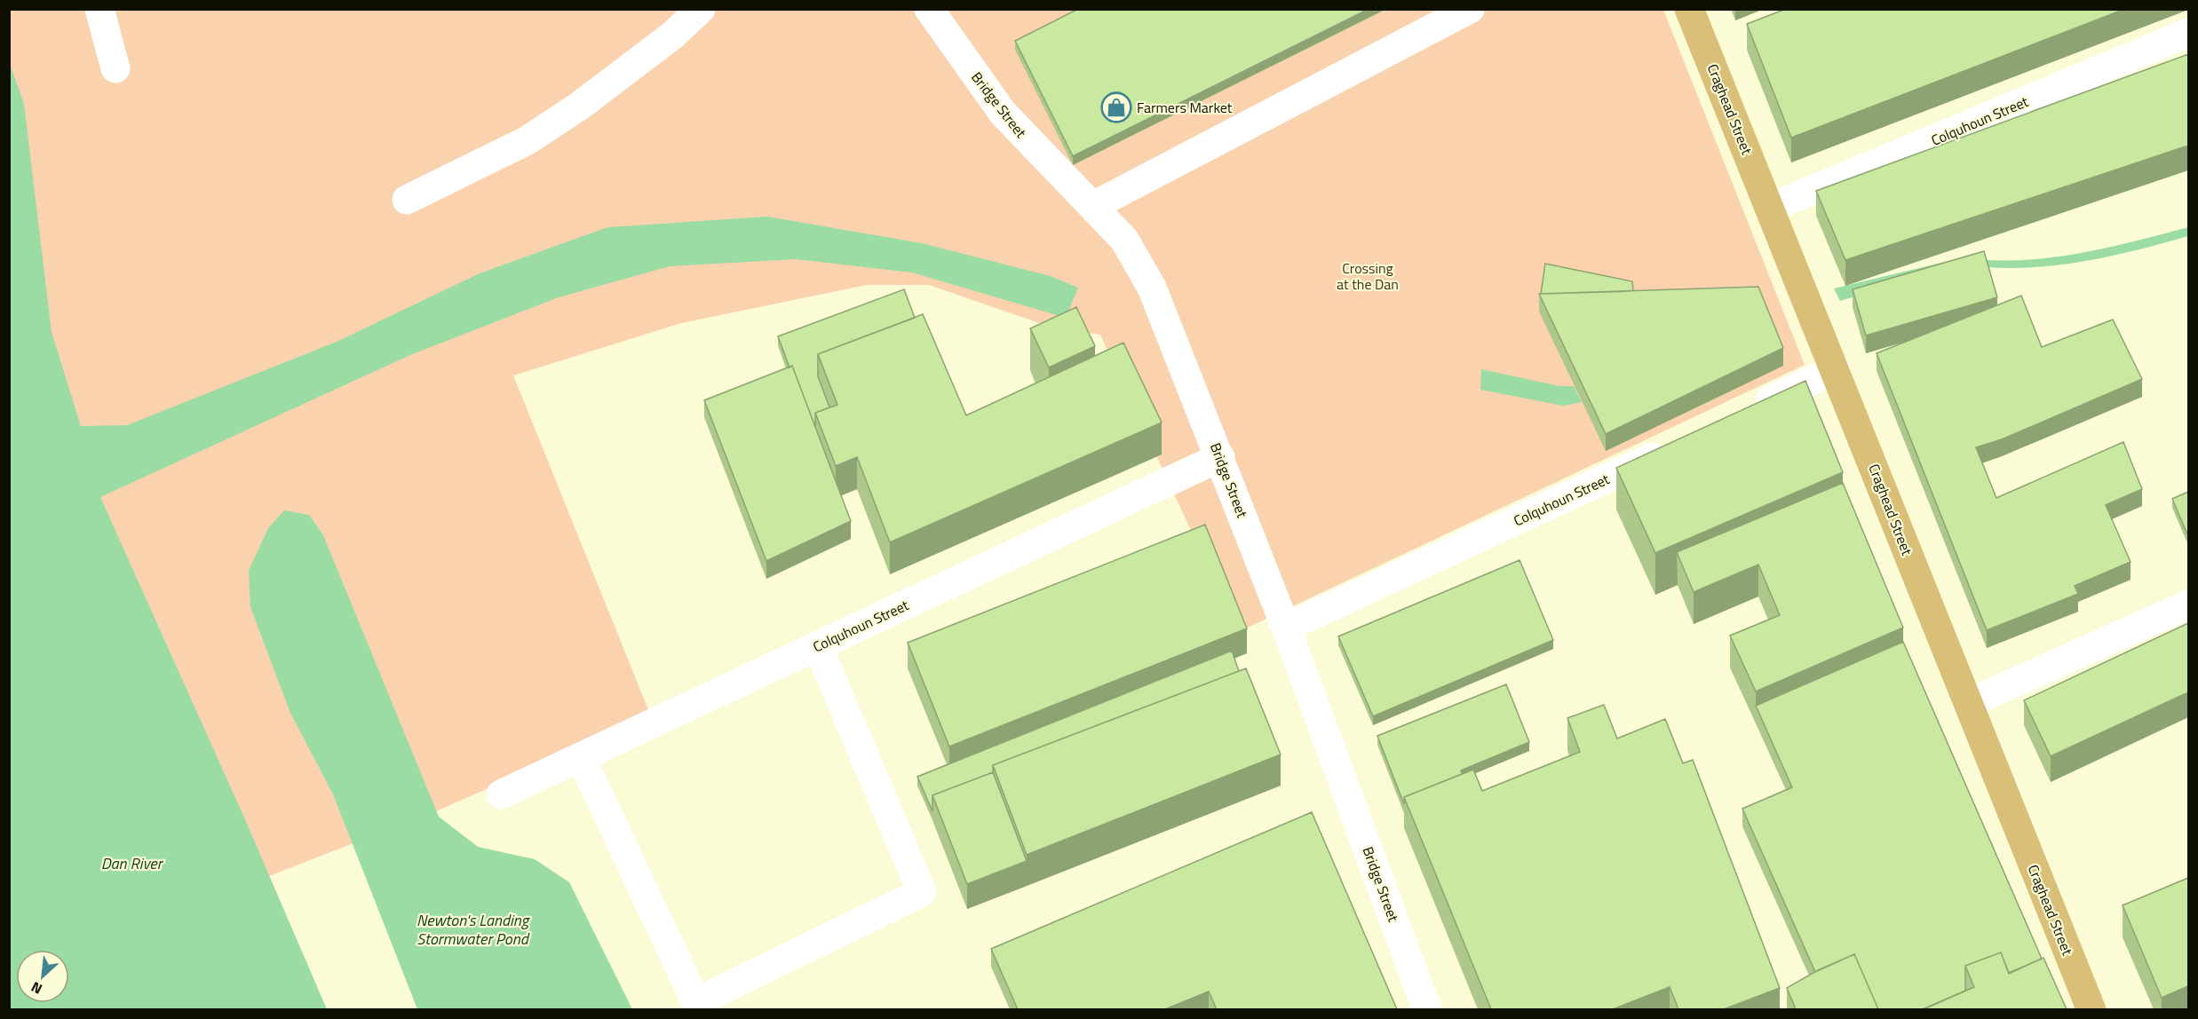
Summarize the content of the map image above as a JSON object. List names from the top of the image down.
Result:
{
  "streets": {
    "main road": ["Craghead Street"],
    "street": ["Bridge Street", "Colquhoun Street"]
  },
  "crossings": [
    ["Bridge Street", "Colquhoun Street"],
    ["Craghead Street", "Colquhoun Street"]
  ],
  "water": ["Dan River", "Newton's Landing Stormwater Pond"],
  "parks": ["Crossing at the Dan"],
  "places": {
    "shop": ["Farmers Market"]
  },
  "north": "bottom left"
}
